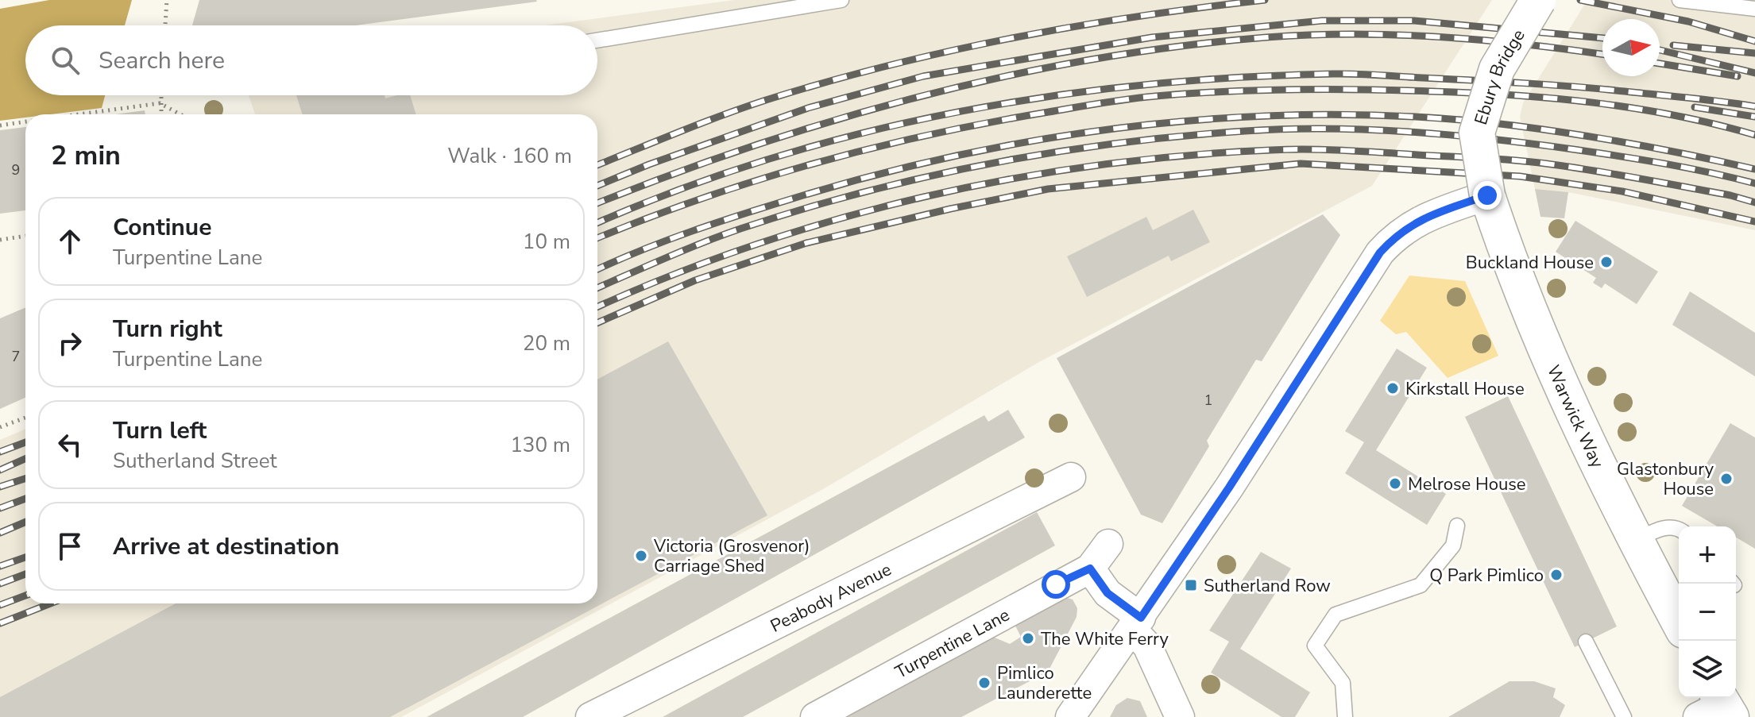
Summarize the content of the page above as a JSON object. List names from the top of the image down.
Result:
{
  "streets": {
    "street": [
      "Ebury Bridge",
      "Warwick Way",
      "Peabody Avenue",
      "Turpentine Lane"
    ]
  },
  "crossings": [
    ["Ebury Bridge", "Warwick Way"]
  ],
  "places": {
    "other": [
      "Buckland House",
      "Kirkstall House",
      "Glastonbury House",
      "Melrose House",
      "Victoria (Grosvenor) Carriage Shed",
      "Q Park Pimlico",
      "The White Ferry",
      "Pimlico Launderette"
    ],
    "transit": ["Sutherland Row"]
  },
  "house_numbers": ["9", "7", "1"],
  "north": "right",
  "page": {
    "search": "Search here",
    "heading": ["2 min", "Walk · 160 m"],
    "list": [
      ["Continue", "Turpentine Lane", "10 m"],
      ["Turn right", "Turpentine Lane", "20 m"],
      ["Turn left", "Sutherland Street", "130 m"],
      "Arrive at destination"
    ],
    "map_buttons": ["+", "−"]
  }
}
